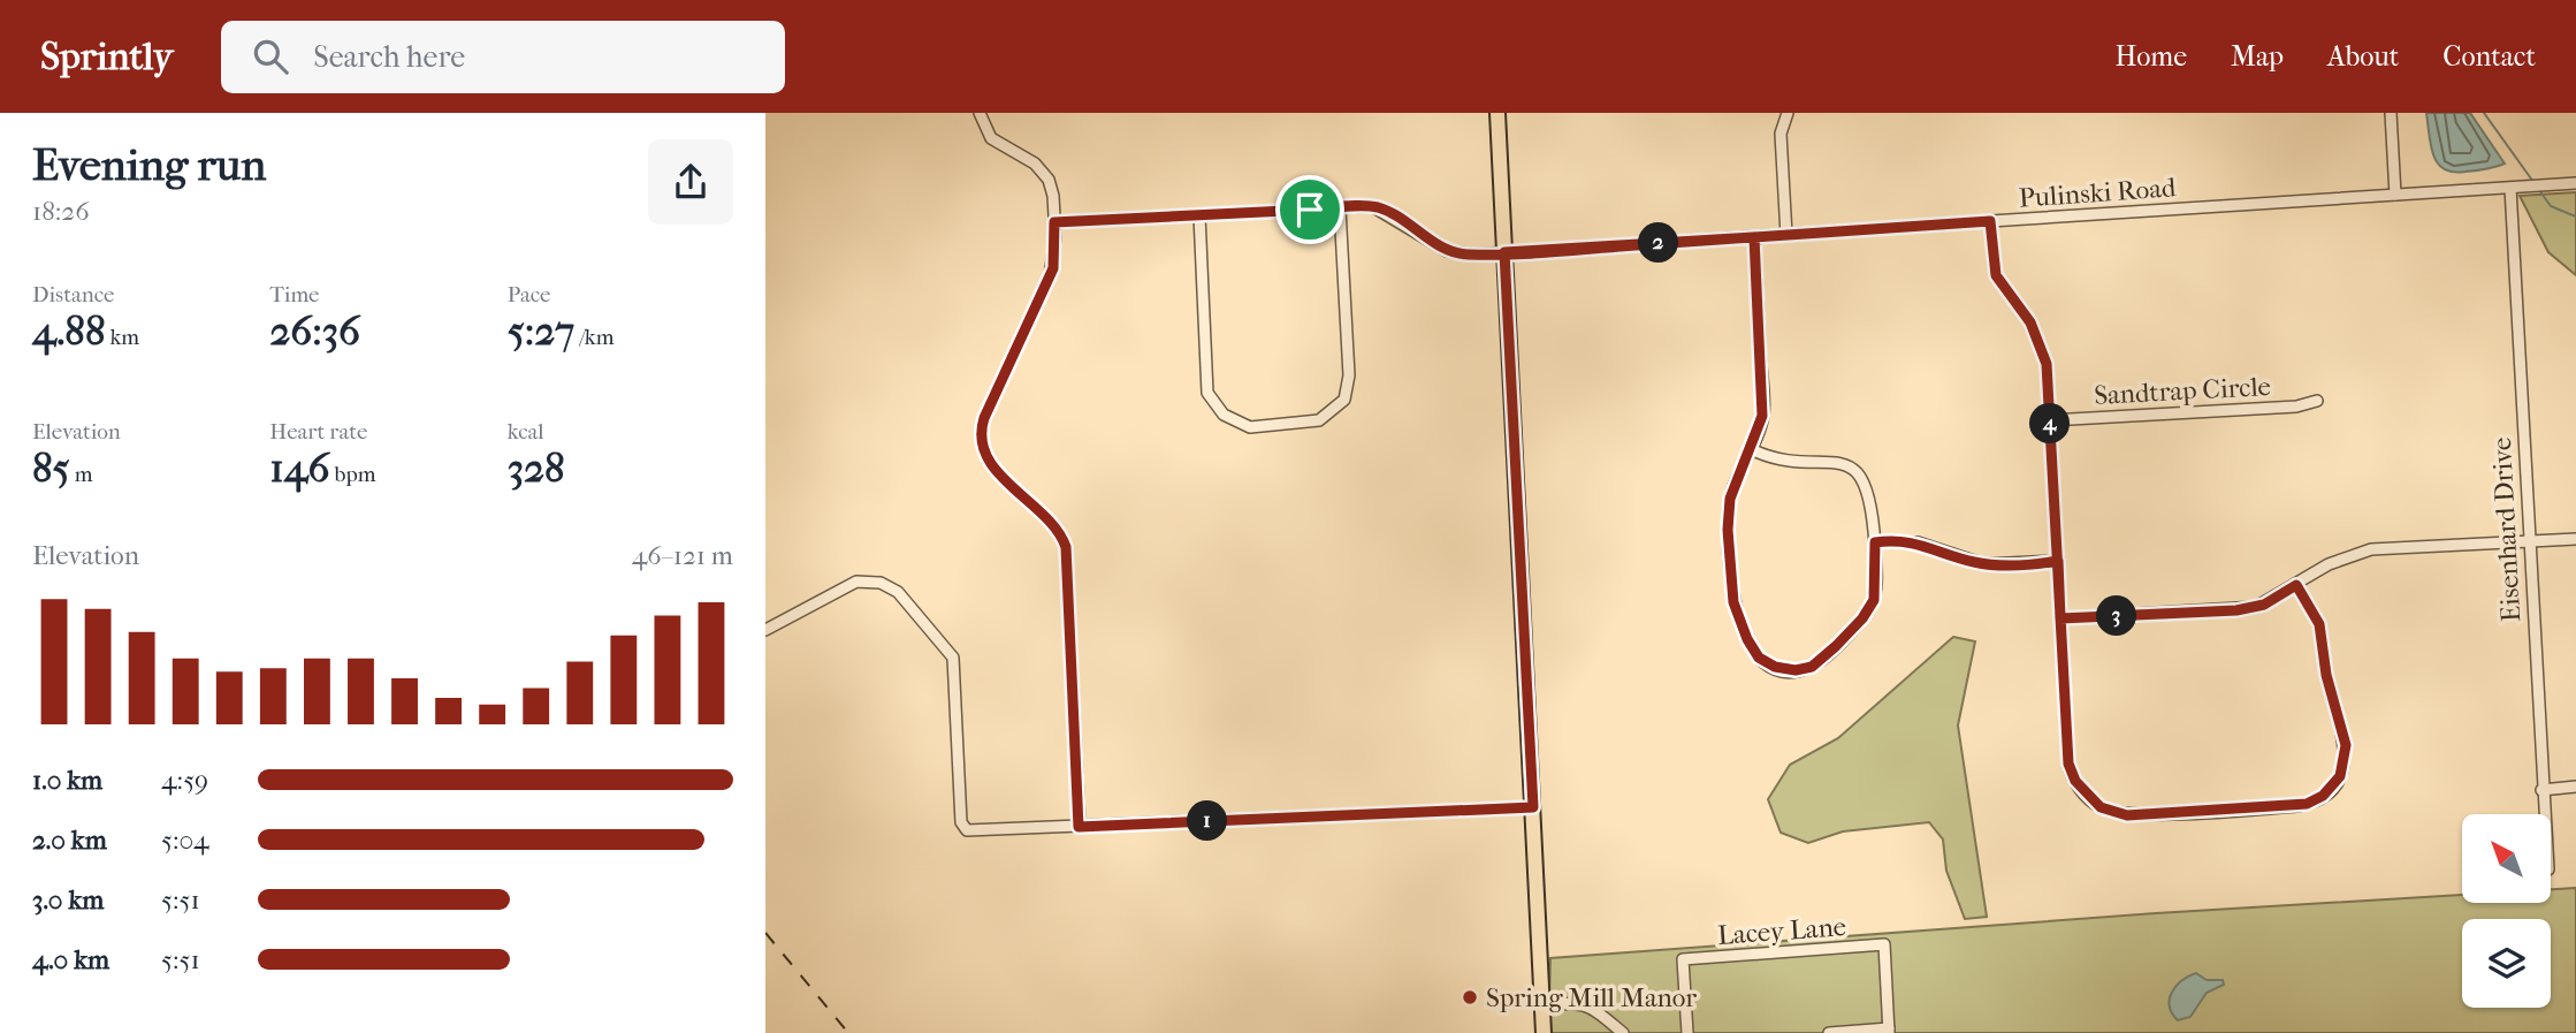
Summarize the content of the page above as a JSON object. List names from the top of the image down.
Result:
{
  "streets": {
    "street": [
      "Pulinski Road",
      "Sandtrap Circle",
      "Eisenhard Drive",
      "Lacey Lane"
    ]
  },
  "crossings": [
    ["Pulinski Road", "Eisenhard Drive"]
  ],
  "places": ["Spring Mill Manor"],
  "north": "top left",
  "page": {
    "header": "Sprintly",
    "search": "Search here",
    "nav": [
      "Home",
      "Map",
      "About",
      "Contact"
    ],
    "heading": ["Evening run", "18:26"],
    "pins": [
      "2",
      "4",
      "3",
      "1"
    ],
    "stats": [
      ["Distance", "4.88 km"],
      ["Time", "26:36"],
      ["Pace", "5:27 /km"],
      ["Elevation", "85 m"],
      ["Heart rate", "146 bpm"],
      ["kcal", "328"]
    ],
    "chart": ["Elevation", "46–121 m"],
    "list": [
      {
        "name": "1.0 km",
        "note": "4:59"
      },
      {
        "name": "2.0 km",
        "note": "5:04"
      },
      {
        "name": "3.0 km",
        "note": "5:51"
      },
      {
        "name": "4.0 km",
        "note": "5:51"
      }
    ]
  }
}
